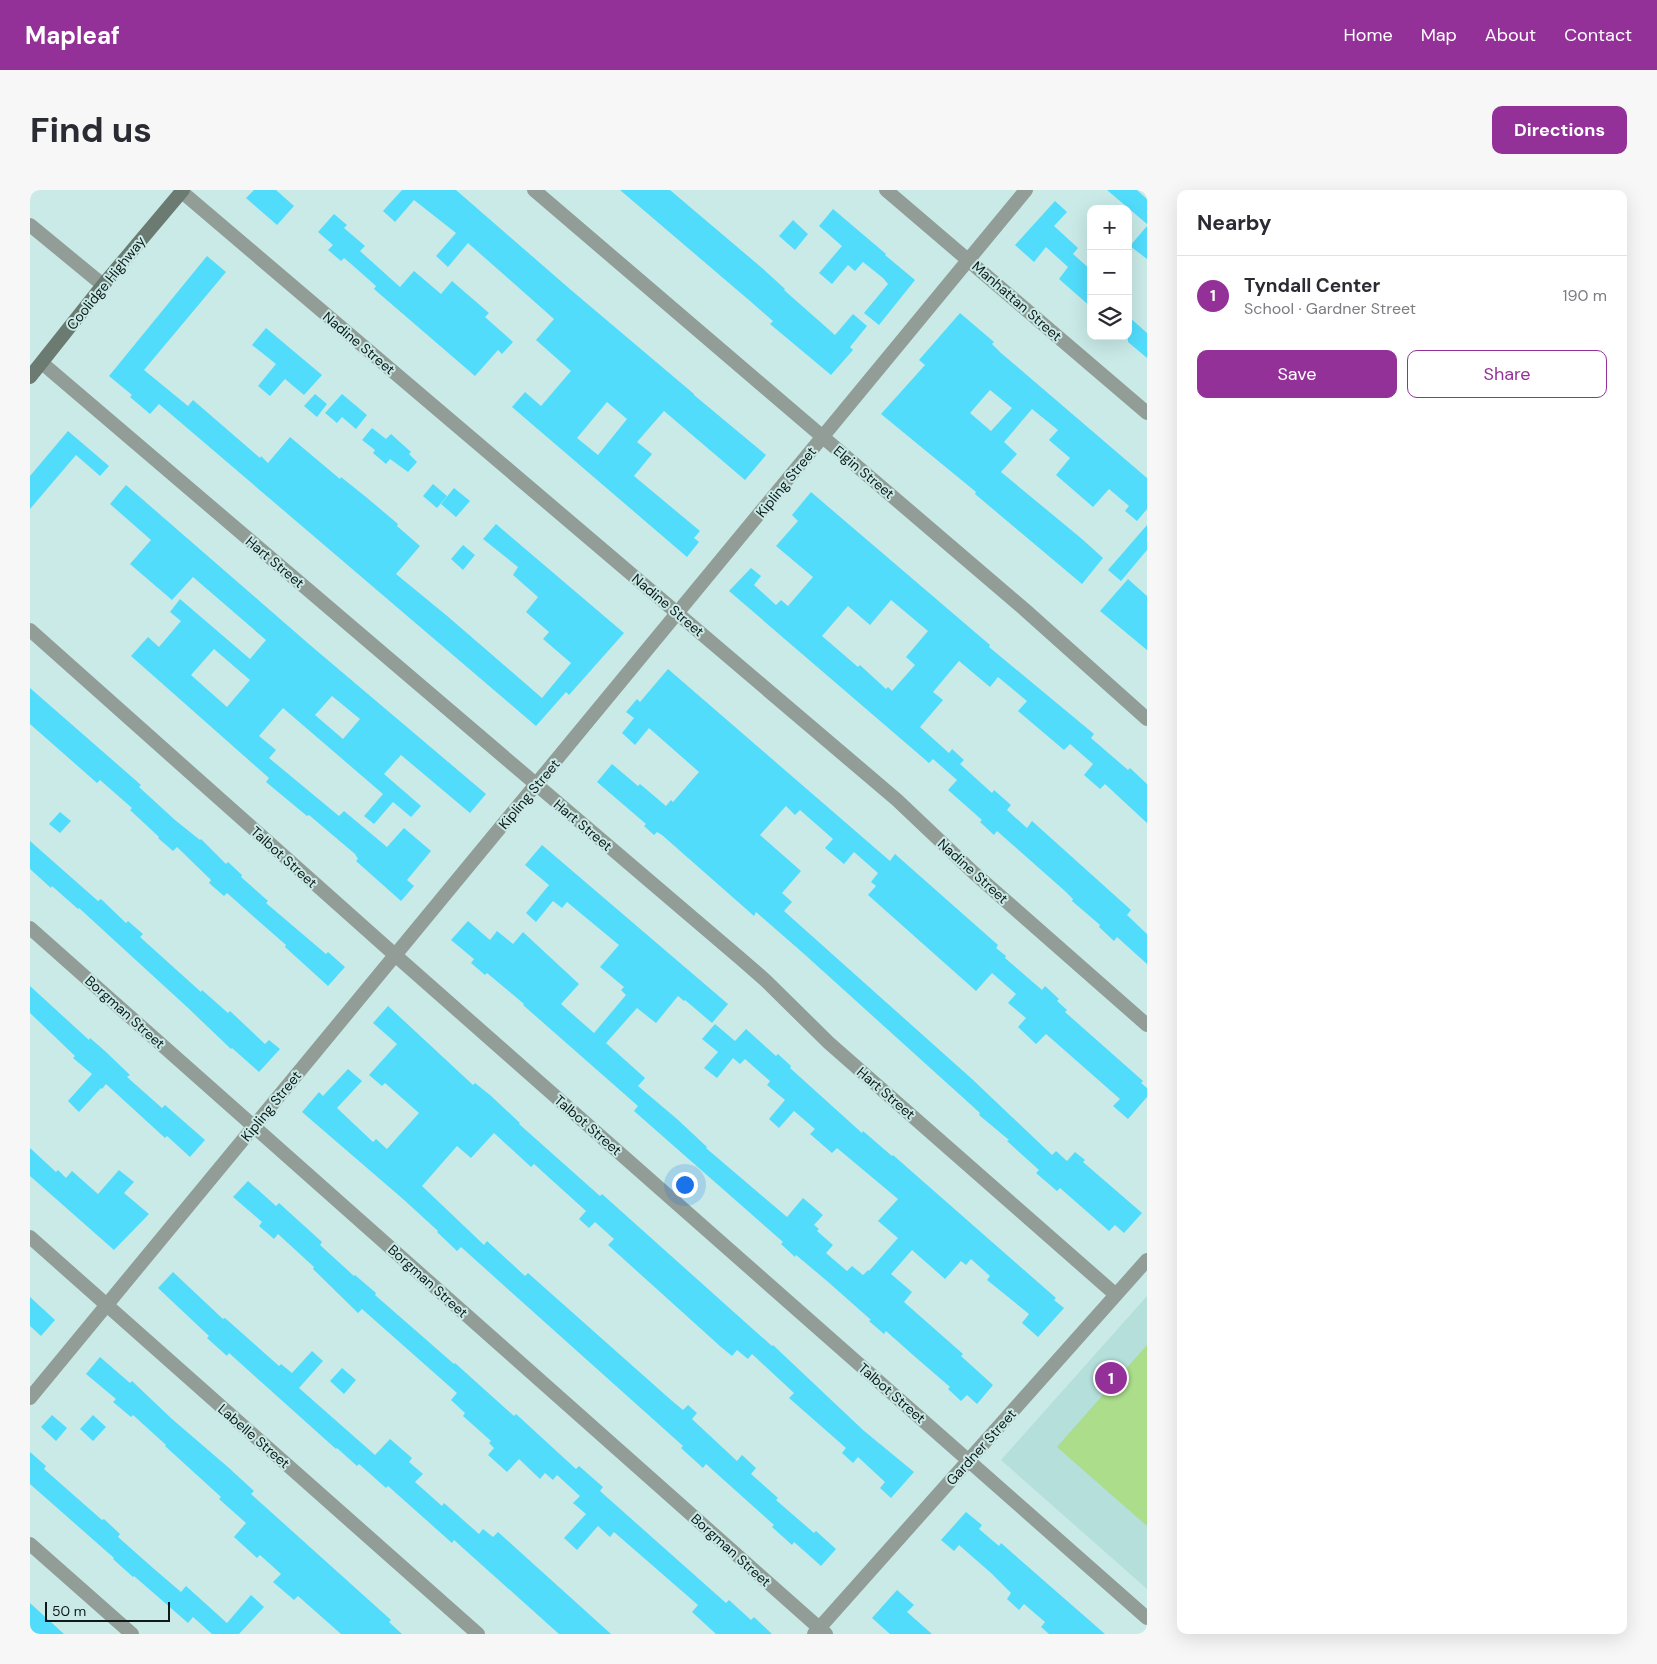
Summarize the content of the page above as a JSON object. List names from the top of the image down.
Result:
{
  "streets": {
    "main road": ["Coolidge Highway"],
    "street": [
      "Manhattan Street",
      "Nadine Street",
      "Elgin Street",
      "Kipling Street",
      "Hart Street",
      "Talbot Street",
      "Borgman Street",
      "Labelle Street",
      "Gardner Street"
    ]
  },
  "crossings": [
    ["Coolidge Highway", "Nadine Street"],
    ["Coolidge Highway", "Hart Street"],
    ["Manhattan Street", "Kipling Street"],
    ["Nadine Street", "Kipling Street"],
    ["Elgin Street", "Kipling Street"],
    ["Kipling Street", "Hart Street"],
    ["Kipling Street", "Talbot Street"],
    ["Kipling Street", "Borgman Street"],
    ["Kipling Street", "Labelle Street"],
    ["Hart Street", "Gardner Street"],
    ["Talbot Street", "Gardner Street"],
    ["Borgman Street", "Gardner Street"]
  ],
  "scale_bar": "50 m",
  "page": {
    "header": "Mapleaf",
    "nav": [
      "Home",
      "Map",
      "About",
      "Contact"
    ],
    "buttons": [
      "Directions",
      ["Save", "Share"]
    ],
    "title": "Find us",
    "heading": "Nearby",
    "map_buttons": ["+", "−"],
    "list": [
      {
        "mark": "1",
        "name": "Tyndall Center",
        "note": "School · Gardner Street",
        "value": "190 m"
      }
    ],
    "pins": "1",
    "scale": "50 m"
  }
}
